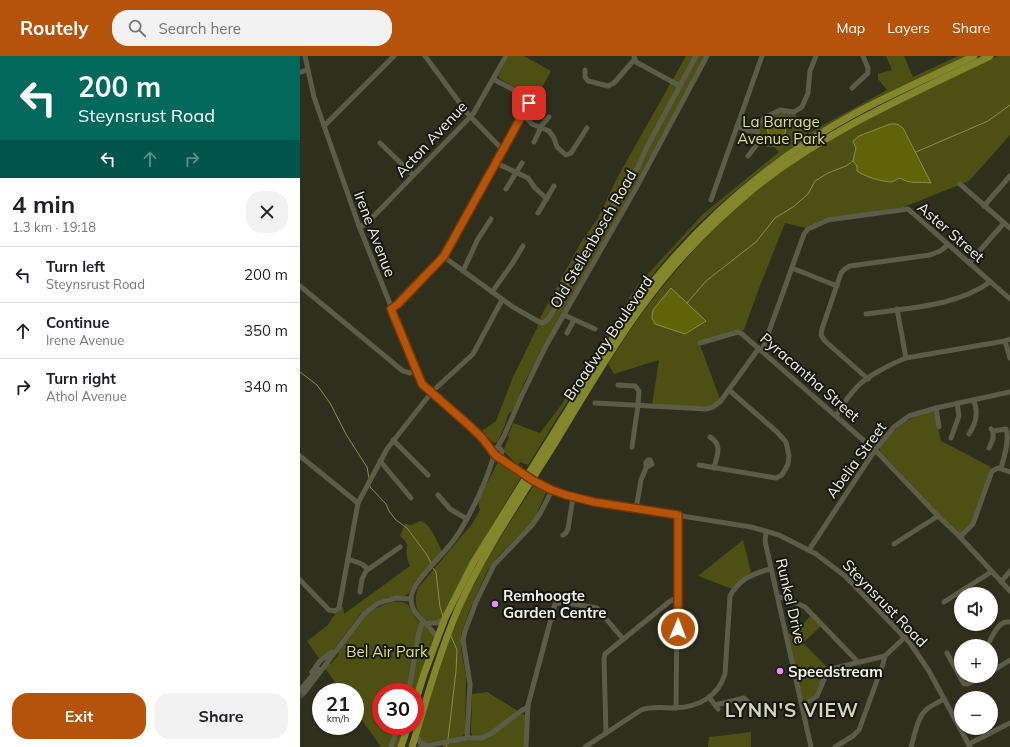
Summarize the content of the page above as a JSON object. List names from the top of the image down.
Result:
{
  "streets": {
    "main road": ["Broadway Boulevard"],
    "street": [
      "Acton Avenue",
      "Aster Street",
      "Irene Avenue",
      "Old Stellenbosch Road",
      "Pyracantha Street",
      "Abelia Street",
      "Runkel Drive",
      "Steynsrust Road"
    ]
  },
  "crossings": [
    ["Acton Avenue", "Irene Avenue"],
    ["Aster Street", "Pyracantha Street"],
    ["Irene Avenue", "Old Stellenbosch Road"],
    ["Irene Avenue", "Steynsrust Road"],
    ["Old Stellenbosch Road", "Steynsrust Road"],
    ["Pyracantha Street", "Abelia Street"],
    ["Abelia Street", "Steynsrust Road"],
    ["Runkel Drive", "Steynsrust Road"]
  ],
  "districts": ["LYNN'S VIEW"],
  "parks": ["La Barrage Avenue Park", "Bel Air Park"],
  "places": ["Remhoogte Garden Centre", "Speedstream"],
  "page": {
    "header": "Routely",
    "search": "Search here",
    "nav": ["Map", "Layers", "Share"],
    "turn": ["200 m", "Steynsrust Road"],
    "heading": ["4 min", "1.3 km · 19:18"],
    "list": [
      {
        "name": "Turn left",
        "note": "Steynsrust Road",
        "value": "200 m"
      },
      {
        "name": "Continue",
        "note": "Irene Avenue",
        "value": "350 m"
      },
      {
        "name": "Turn right",
        "note": "Athol Avenue",
        "value": "340 m"
      }
    ],
    "map_buttons": ["+", "−"],
    "speed": "21 km/h",
    "limit": "30",
    "buttons": ["Exit", "Share"]
  }
}
